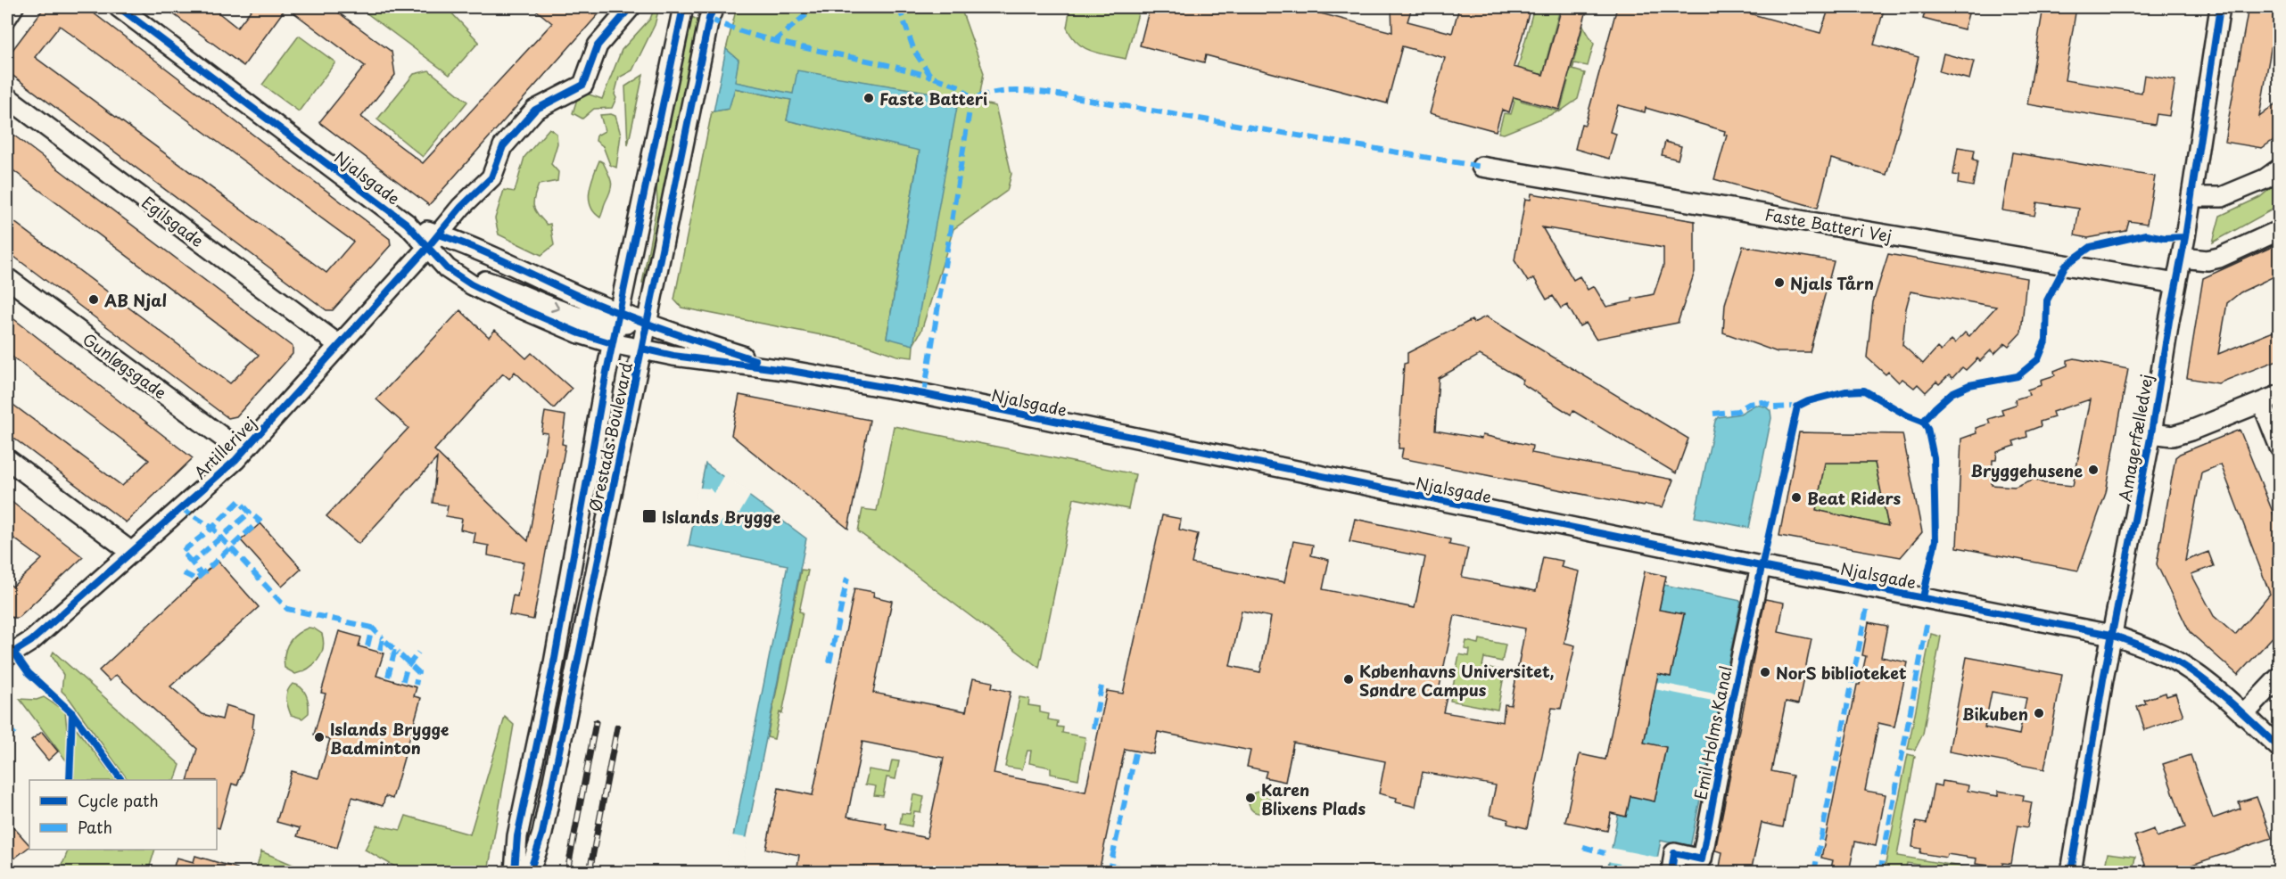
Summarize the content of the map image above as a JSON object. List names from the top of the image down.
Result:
{
  "streets": {
    "street": [
      "Njalsgade",
      "Egilsgade",
      "Faste Batteri Vej",
      "Gunløgsgade",
      "Ørestads Boulevard",
      "Amagerfælledvej",
      "Artillerivej",
      "Emil Holms Kanal"
    ]
  },
  "crossings": [
    ["Njalsgade", "Ørestads Boulevard"],
    ["Njalsgade", "Amagerfælledvej"],
    ["Njalsgade", "Artillerivej"],
    ["Njalsgade", "Emil Holms Kanal"],
    ["Egilsgade", "Artillerivej"],
    ["Faste Batteri Vej", "Amagerfælledvej"],
    ["Gunløgsgade", "Artillerivej"]
  ],
  "places": {
    "other": [
      "Faste Batteri",
      "Njals Tårn",
      "AB Njal",
      "Bryggehusene",
      "Beat Riders",
      "NorS biblioteket",
      "Københavns Universitet, Søndre Campus",
      "Bikuben",
      "Islands Brygge Badminton",
      "Karen Blixens Plads"
    ],
    "transit": ["Islands Brygge"]
  },
  "legend": ["Cycle path", "Path"]
}
